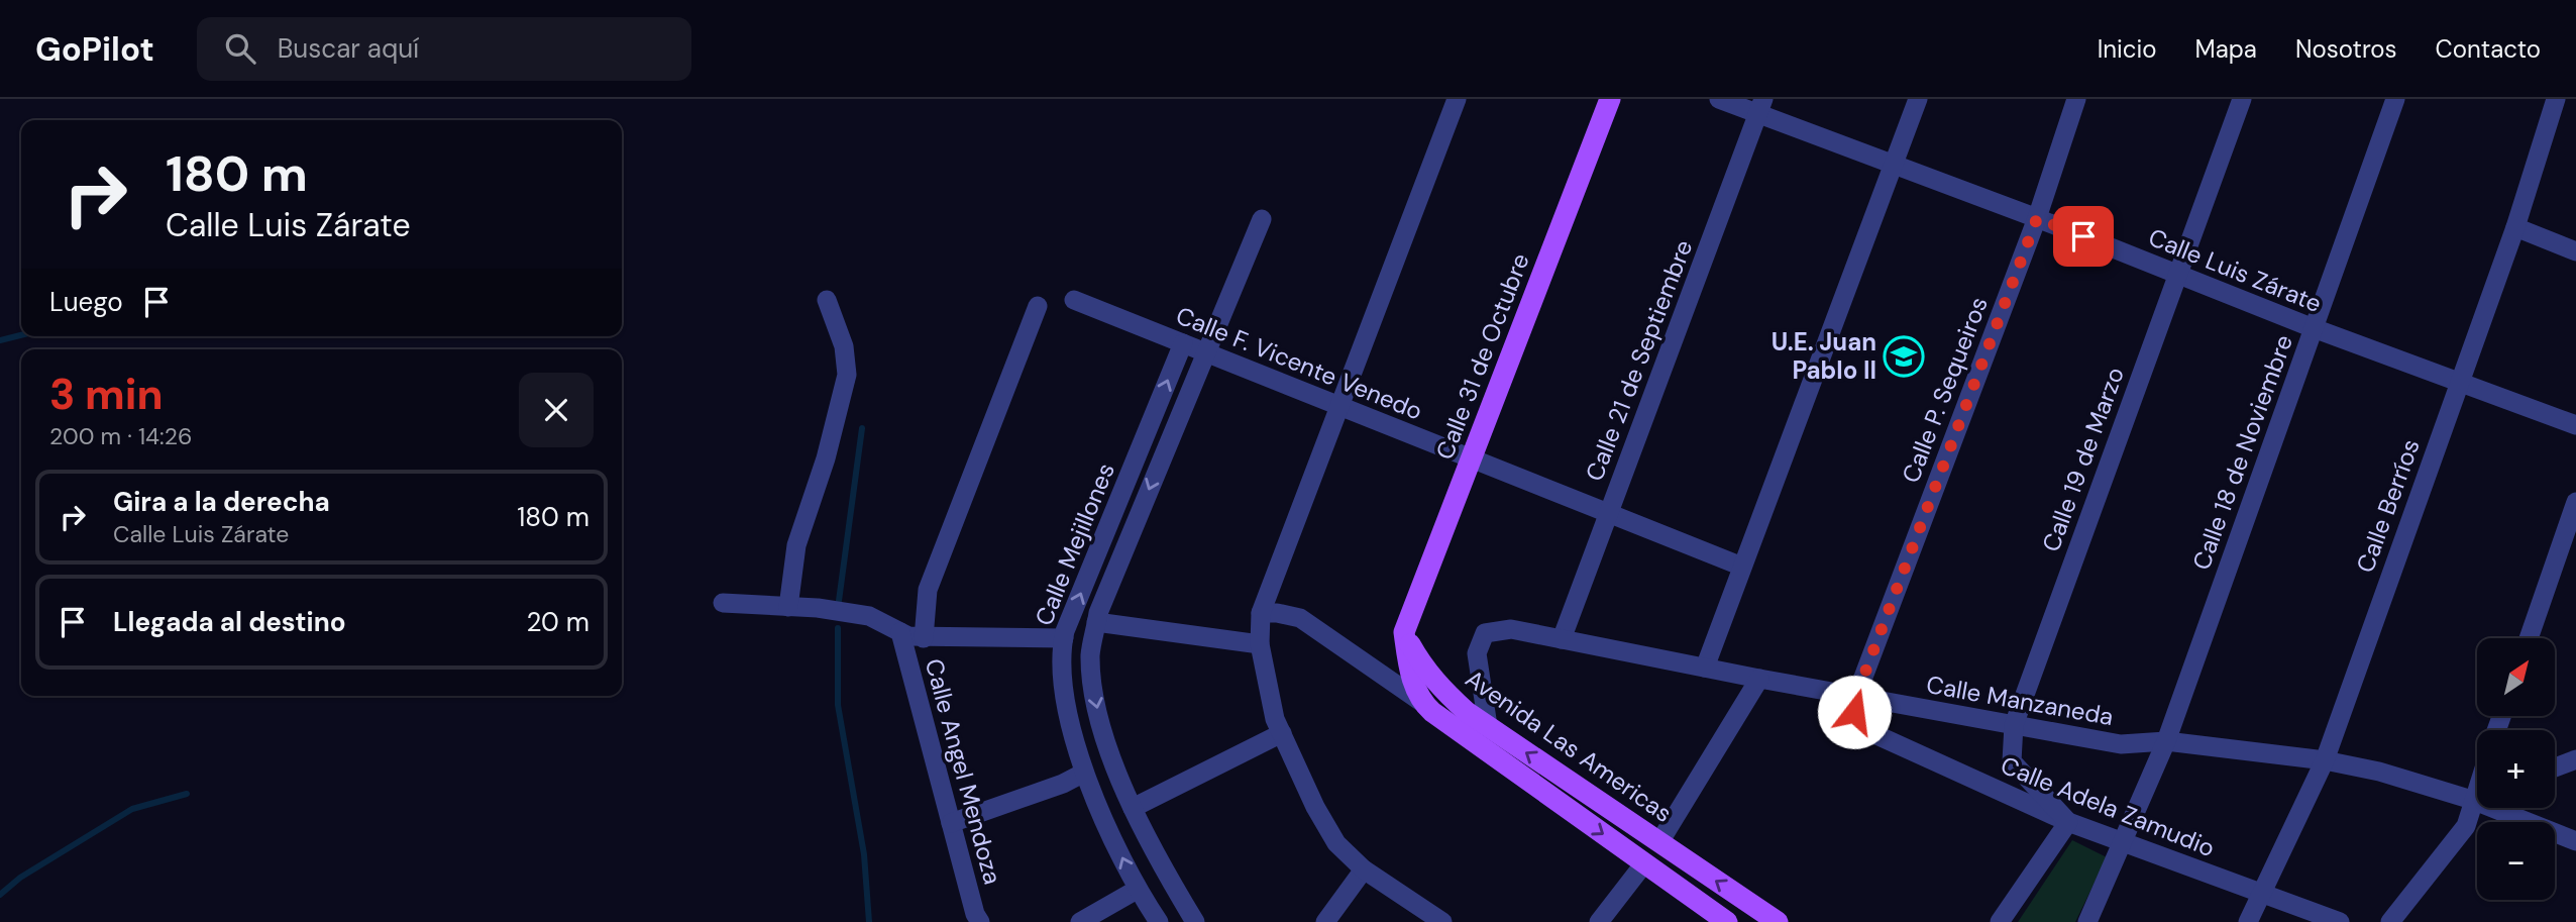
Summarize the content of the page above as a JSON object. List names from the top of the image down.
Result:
{
  "streets": {
    "main road": ["Calle 31 de Octubre", "Avenida Las Americas"],
    "street": [
      "Calle Luis Zárate",
      "Calle 21 de Septiembre",
      "Calle F. Vicente Venedo",
      "Calle P. Sequeiros",
      "Calle 18 de Noviembre",
      "Calle 19 de Marzo",
      "Calle Berríos",
      "Calle Mejillones",
      "Calle Manzaneda",
      "Calle Angel Mendoza",
      "Calle Adela Zamudio"
    ]
  },
  "crossings": [
    ["Calle Luis Zárate", "Calle 21 de Septiembre"],
    ["Calle Luis Zárate", "Calle P. Sequeiros"],
    ["Calle Luis Zárate", "Calle 18 de Noviembre"],
    ["Calle Luis Zárate", "Calle 19 de Marzo"],
    ["Calle Luis Zárate", "Calle Berríos"],
    ["Calle 31 de Octubre", "Calle F. Vicente Venedo"],
    ["Calle 31 de Octubre", "Avenida Las Americas"],
    ["Calle 21 de Septiembre", "Calle F. Vicente Venedo"],
    ["Calle 21 de Septiembre", "Calle Manzaneda"],
    ["Calle F. Vicente Venedo", "Calle Mejillones"],
    ["Calle P. Sequeiros", "Calle Manzaneda"],
    ["Calle P. Sequeiros", "Calle Adela Zamudio"],
    ["Calle 18 de Noviembre", "Calle Manzaneda"],
    ["Calle 18 de Noviembre", "Calle Adela Zamudio"],
    ["Calle 19 de Marzo", "Calle Manzaneda"],
    ["Calle 19 de Marzo", "Calle Adela Zamudio"],
    ["Calle Berríos", "Calle Manzaneda"],
    ["Calle Berríos", "Calle Adela Zamudio"],
    ["Calle Manzaneda", "Avenida Las Americas"],
    ["Calle Manzaneda", "Calle Adela Zamudio"]
  ],
  "places": {
    "school or university": ["U.E. Juan Pablo II"]
  },
  "north": "top right",
  "page": {
    "header": "GoPilot",
    "search": "Buscar aquí",
    "nav": [
      "Inicio",
      "Mapa",
      "Nosotros",
      "Contacto"
    ],
    "turn": ["180 m", "Calle Luis Zárate"],
    "then": "Luego",
    "heading": ["3 min", "200 m · 14:26"],
    "list": [
      {
        "name": "Gira a la derecha",
        "note": "Calle Luis Zárate",
        "value": "180 m"
      },
      {
        "name": "Llegada al destino",
        "value": "20 m"
      }
    ],
    "map_buttons": ["+", "−"]
  }
}
